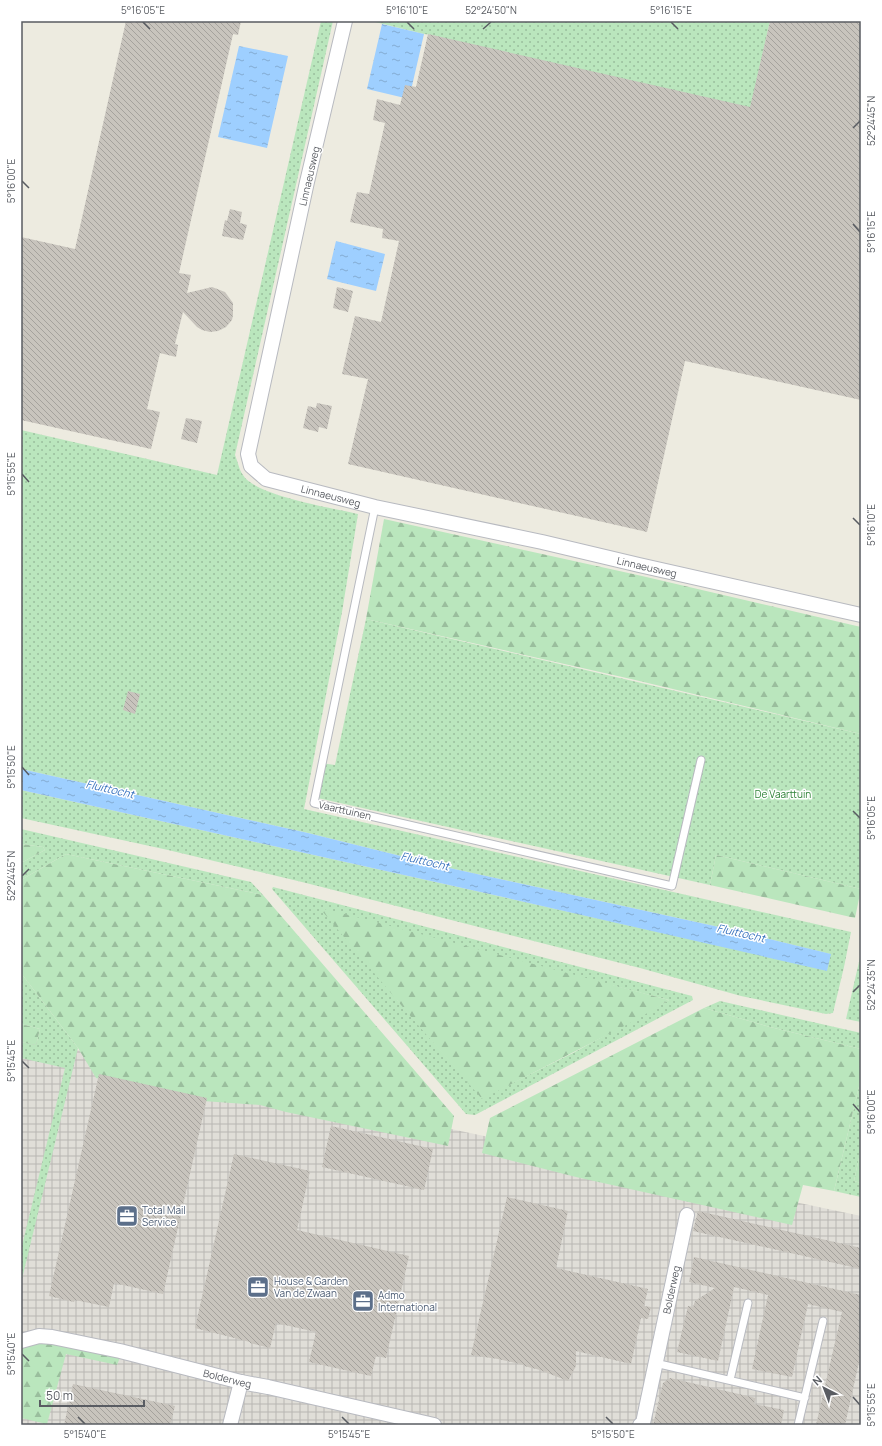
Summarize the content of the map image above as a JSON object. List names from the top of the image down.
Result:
{
  "streets": {
    "street": ["Linnaeusweg", "Bolderweg"],
    "lane": ["Vaarttuinen"]
  },
  "crossings": [
    ["Linnaeusweg", "Vaarttuinen"]
  ],
  "water": ["Fluittocht"],
  "parks": ["De Vaarttuin"],
  "places": {
    "office": ["Total Mail Service", "House & Garden Van de Zwaan", "Admo International"]
  },
  "scale_bar": "50 m",
  "north": "top left",
  "coordinates": [
    "5°16'05\"E",
    "5°16'10\"E",
    "52°24'50\"N",
    "5°16'15\"E",
    "52°24'45\"N",
    "5°16'00\"E",
    "5°15'55\"E",
    "5°15'50\"E",
    "52°24'35\"N",
    "5°15'45\"E",
    "5°15'40\"E"
  ]
}
